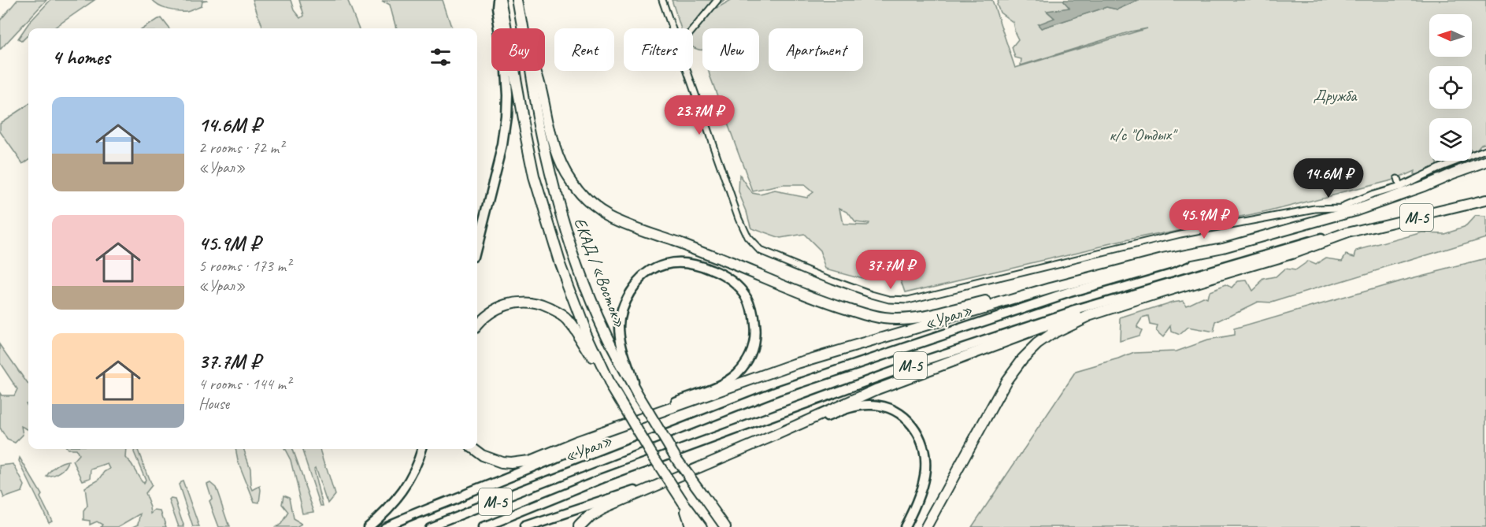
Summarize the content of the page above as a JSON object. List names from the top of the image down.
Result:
{
  "streets": {
    "highway": ["М-5", "ЕКАД / «Восток»", "«Урал»"]
  },
  "parks": ["Дружба", "к/с \"Отдых\""],
  "north": "left",
  "page": {
    "chip": [
      "Buy",
      "Rent",
      "Filters",
      "New",
      "Apartment"
    ],
    "heading": "4 homes",
    "list": [
      {
        "name": "14.6M ₽",
        "note": "2 rooms · 72 m² · «Урал»"
      },
      {
        "name": "45.9M ₽",
        "note": "5 rooms · 173 m² · «Урал»"
      },
      {
        "name": "37.7M ₽",
        "note": "4 rooms · 144 m² · House"
      }
    ],
    "price": [
      "23.7M ₽",
      "14.6M ₽",
      "45.9M ₽",
      "37.7M ₽"
    ]
  }
}
